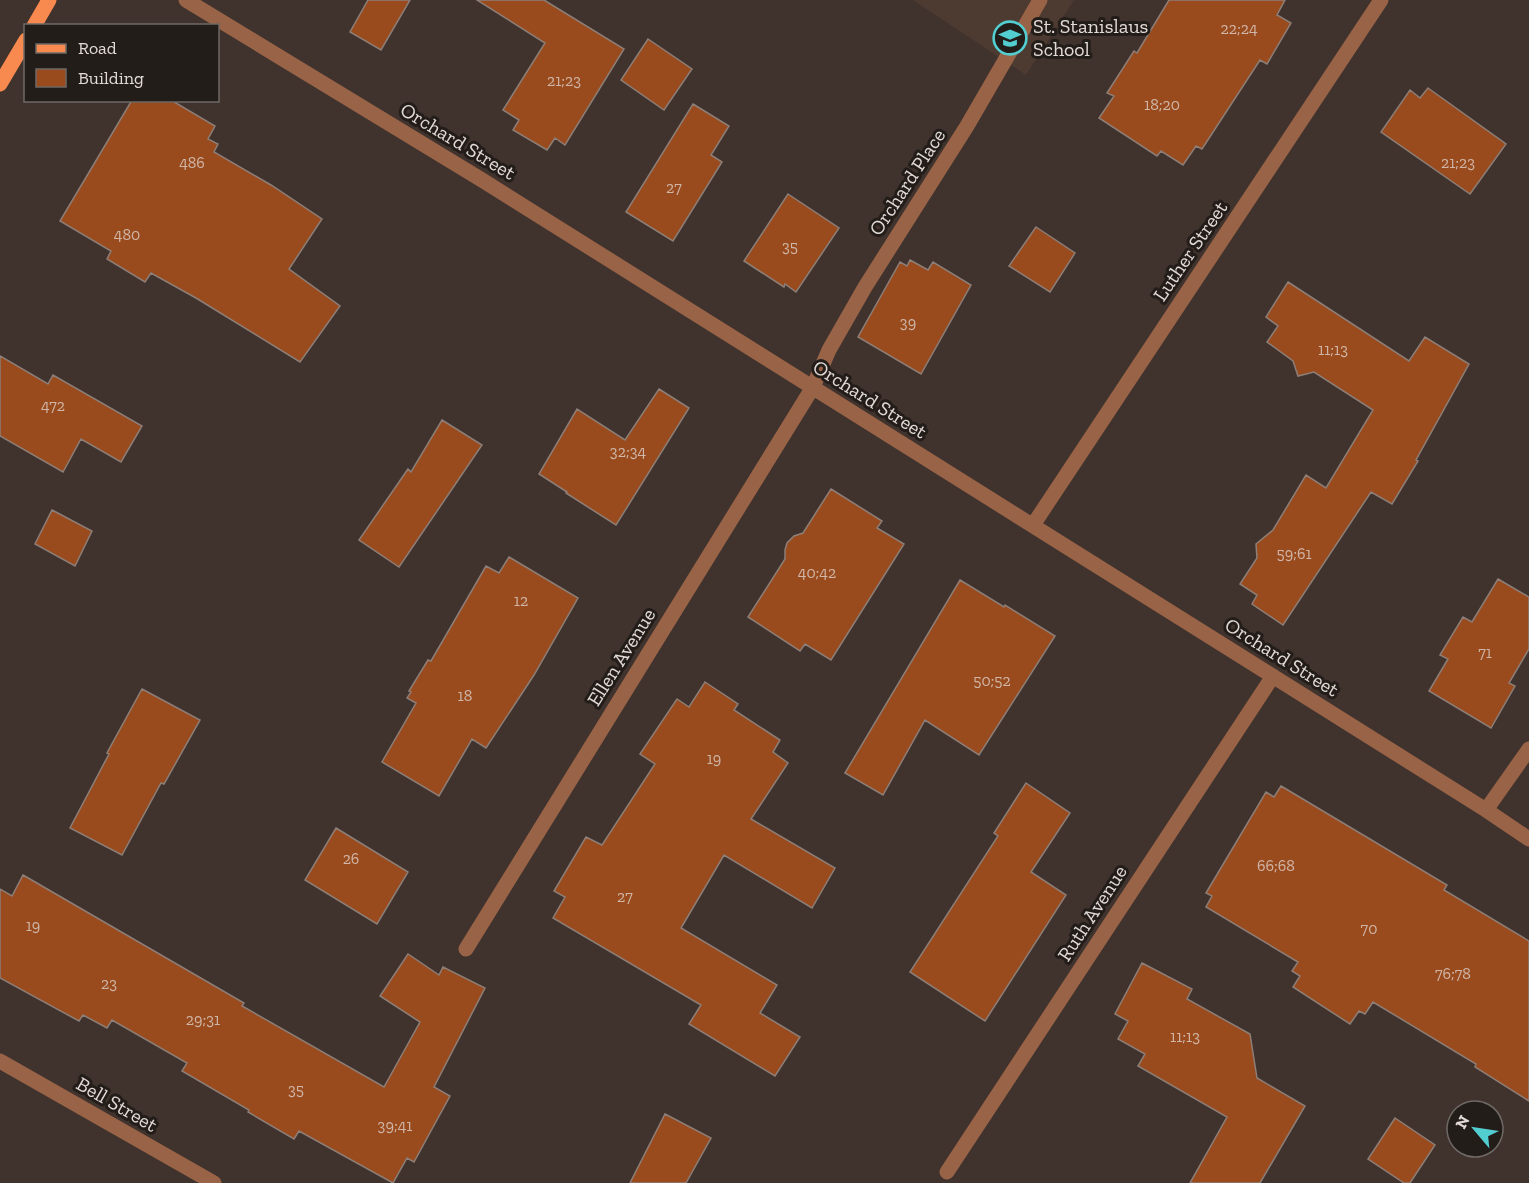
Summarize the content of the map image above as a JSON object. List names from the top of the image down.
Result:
{
  "streets": {
    "street": [
      "Orchard Street",
      "Orchard Place",
      "Luther Street",
      "Ellen Avenue",
      "Ruth Avenue",
      "Bell Street"
    ]
  },
  "crossings": [
    ["Orchard Street", "Orchard Place"],
    ["Orchard Street", "Luther Street"],
    ["Orchard Street", "Ellen Avenue"],
    ["Orchard Street", "Ruth Avenue"],
    ["Orchard Place", "Ellen Avenue"]
  ],
  "places": {
    "school or university": ["St. Stanislaus School"]
  },
  "house_numbers": [
    "22;24",
    "21;23",
    "18;20",
    "486",
    "21;23",
    "27",
    "480",
    "35",
    "39",
    "11;13",
    "472",
    "32;34",
    "59;61",
    "40;42",
    "12",
    "71",
    "50;52",
    "18",
    "19",
    "26",
    "66;68",
    "27",
    "19",
    "70",
    "76;78",
    "23",
    "29;31",
    "11;13",
    "35",
    "39;41"
  ],
  "legend": ["Road", "Building"],
  "north": "top left"
}
